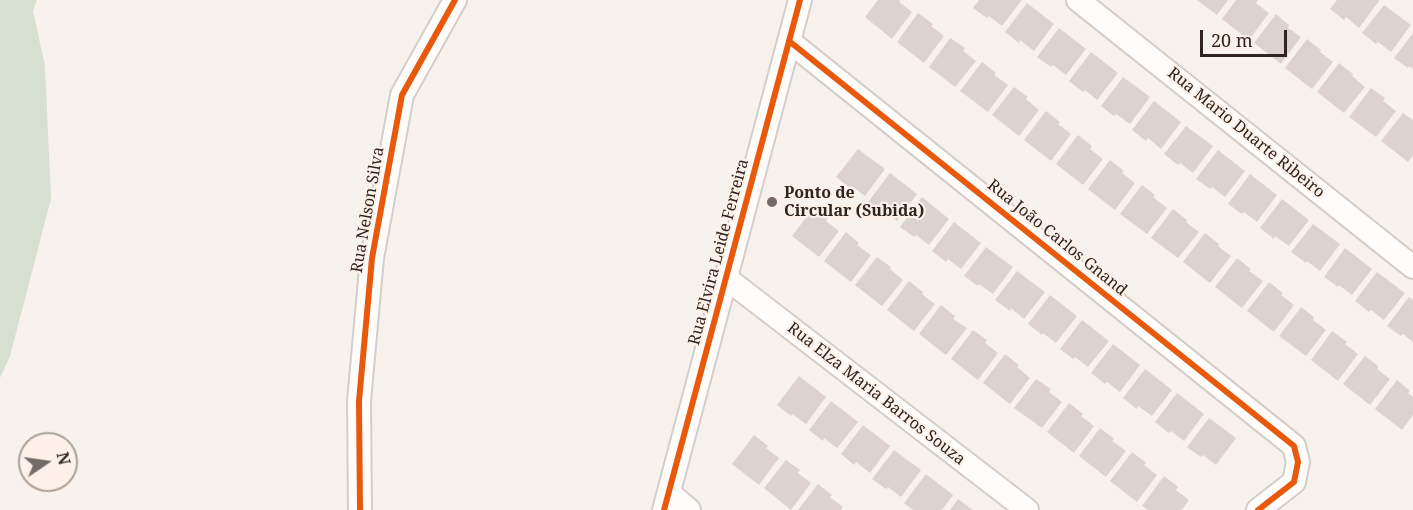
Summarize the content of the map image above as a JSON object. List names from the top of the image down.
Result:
{
  "streets": {
    "street": [
      "Rua Mario Duarte Ribeiro",
      "Rua Nelson Silva",
      "Rua João Carlos Gnand",
      "Rua Elvira Leide Ferreira",
      "Rua Elza Maria Barros Souza"
    ]
  },
  "crossings": [
    ["Rua João Carlos Gnand", "Rua Elvira Leide Ferreira"],
    ["Rua Elvira Leide Ferreira", "Rua Elza Maria Barros Souza"]
  ],
  "places": ["Ponto de Circular (Subida)"],
  "scale_bar": "20 m",
  "north": "right"
}
